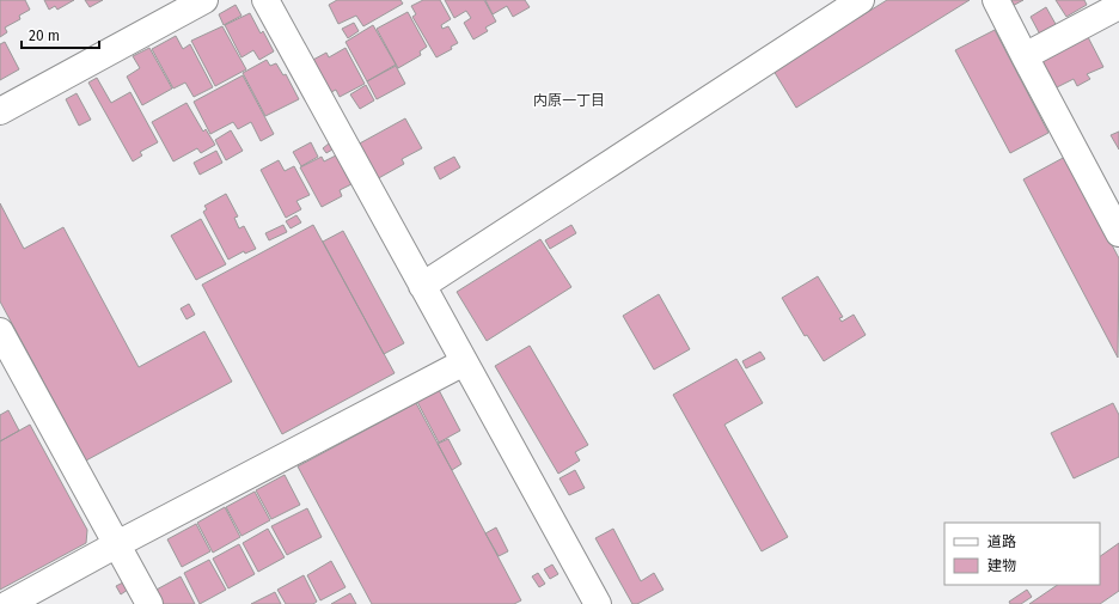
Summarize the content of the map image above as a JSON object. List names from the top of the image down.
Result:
{
  "districts": ["内原一丁目"],
  "legend": ["道路", "建物"],
  "scale_bar": "20 m"
}
